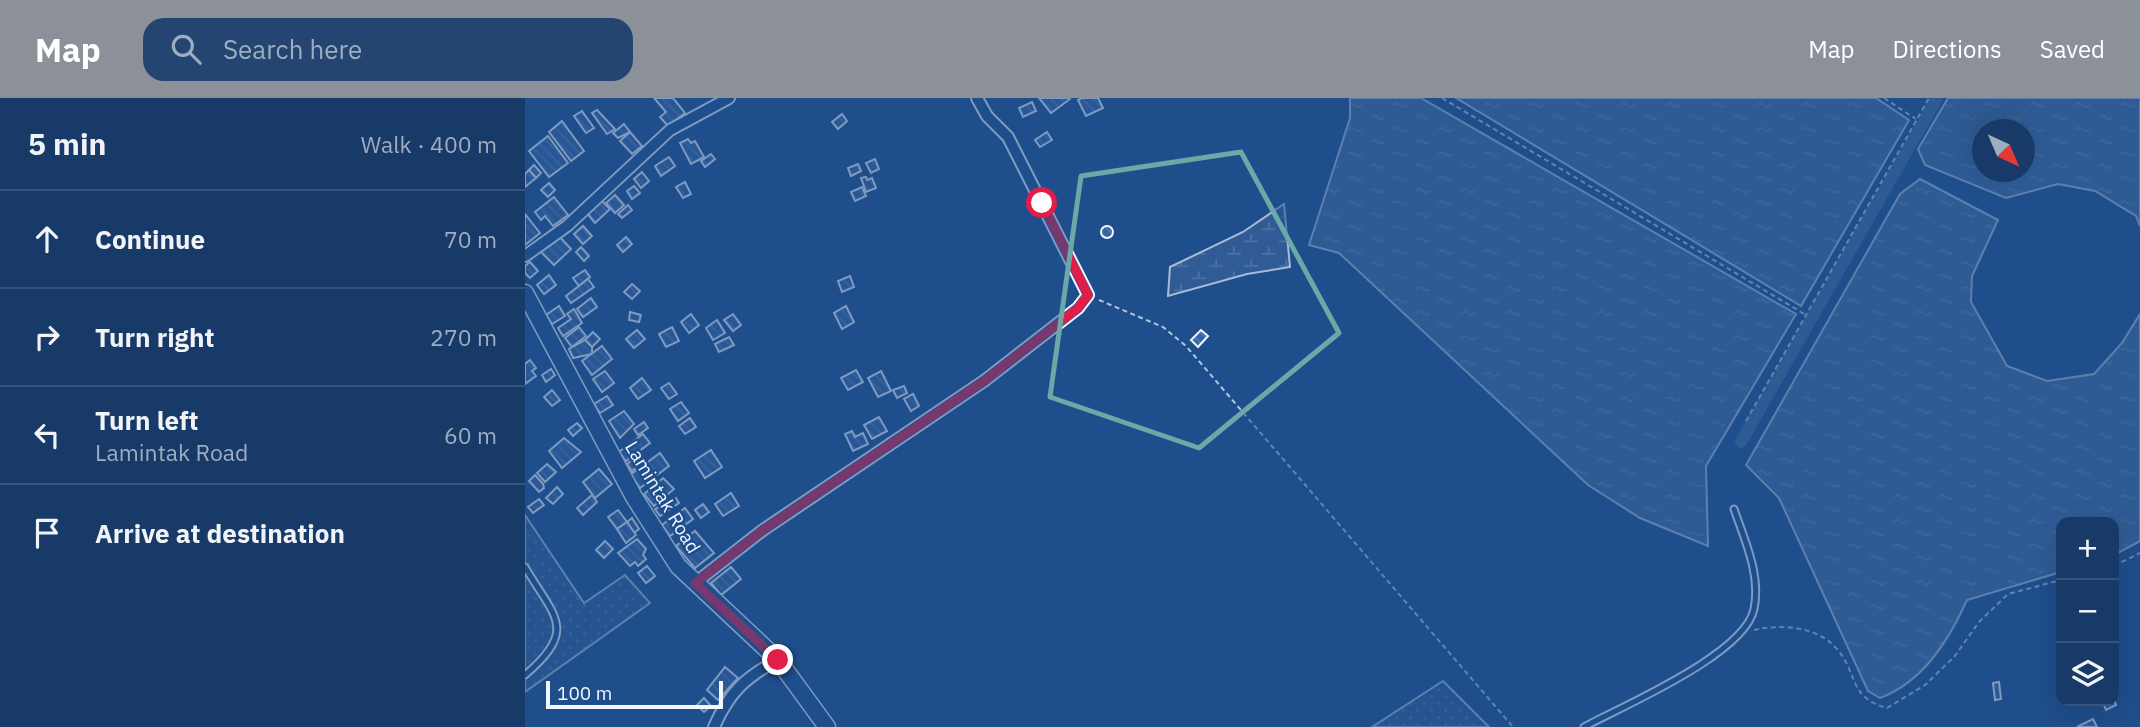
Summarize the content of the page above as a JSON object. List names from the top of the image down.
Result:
{
  "streets": {
    "main road": ["Lamintak Road"]
  },
  "scale_bar": "100 m",
  "north": "bottom right",
  "page": {
    "header": "Map",
    "search": "Search here",
    "nav": ["Map", "Directions", "Saved"],
    "heading": ["5 min", "Walk · 400 m"],
    "list": [
      ["Continue", "70 m"],
      ["Turn right", "270 m"],
      ["Turn left", "Lamintak Road", "60 m"],
      "Arrive at destination"
    ],
    "map_buttons": ["+", "−"],
    "scale": "100 m"
  }
}
